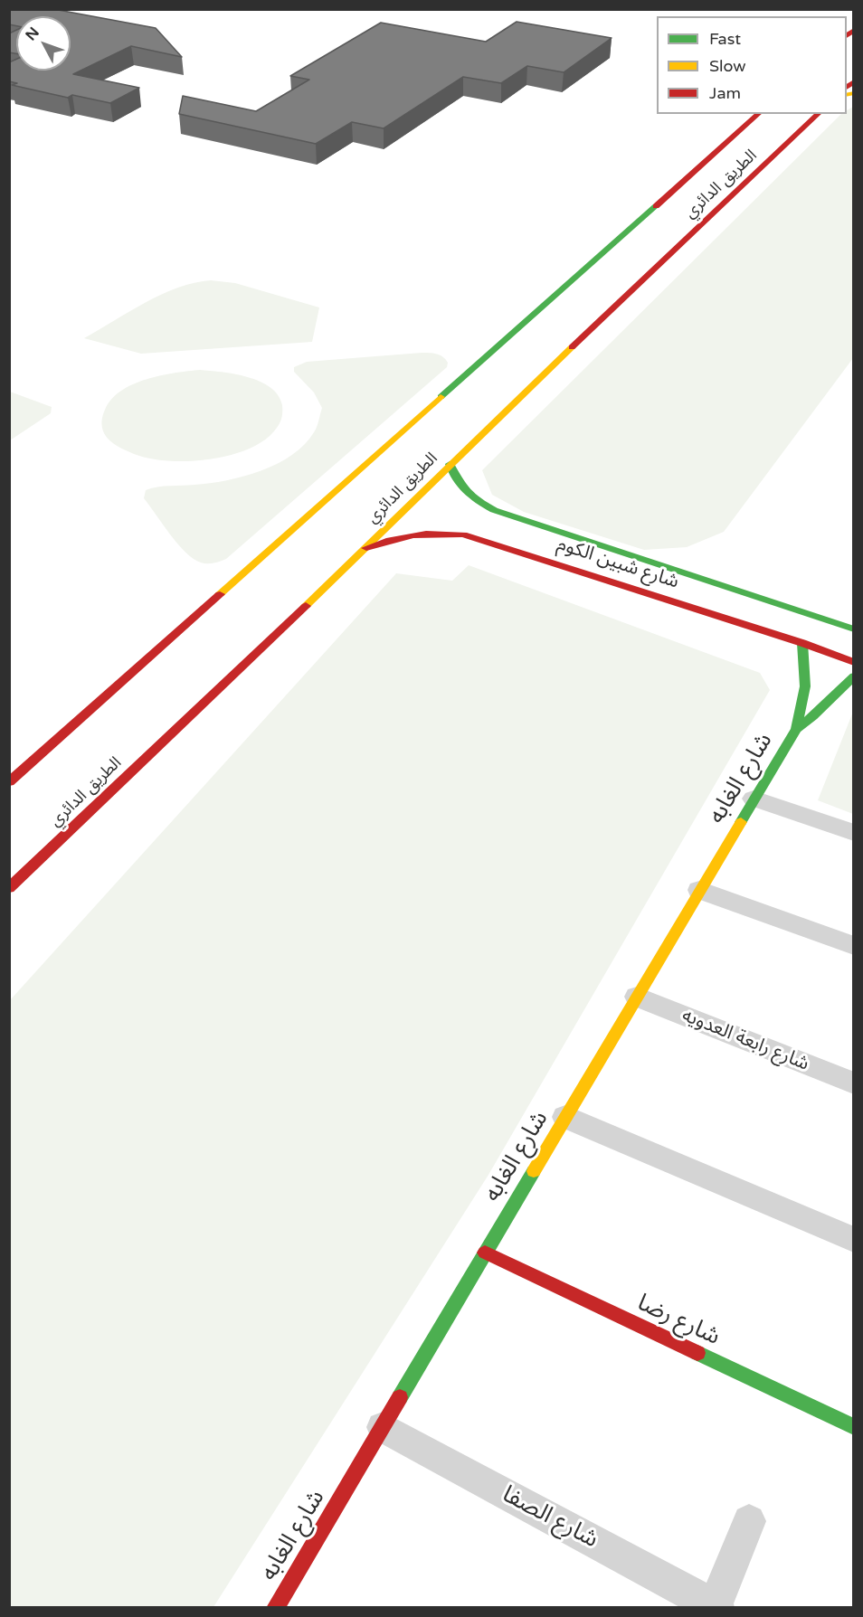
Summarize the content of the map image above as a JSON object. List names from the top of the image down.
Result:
{
  "streets": {
    "main road": [
      "الطريق الدائري",
      "شارع شبين الكوم",
      "شارع الغابه",
      "شارع رضا"
    ],
    "street": ["شارع رابعة العدويه", "شارع الصفا"]
  },
  "crossings": [
    ["الطريق الدائري", "شارع شبين الكوم"],
    ["شارع شبين الكوم", "شارع الغابه"],
    ["شارع الغابه", "شارع رابعة العدويه"],
    ["شارع الغابه", "شارع رضا"],
    ["شارع الغابه", "شارع الصفا"]
  ],
  "legend": ["Fast", "Slow", "Jam"],
  "north": "top left"
}
